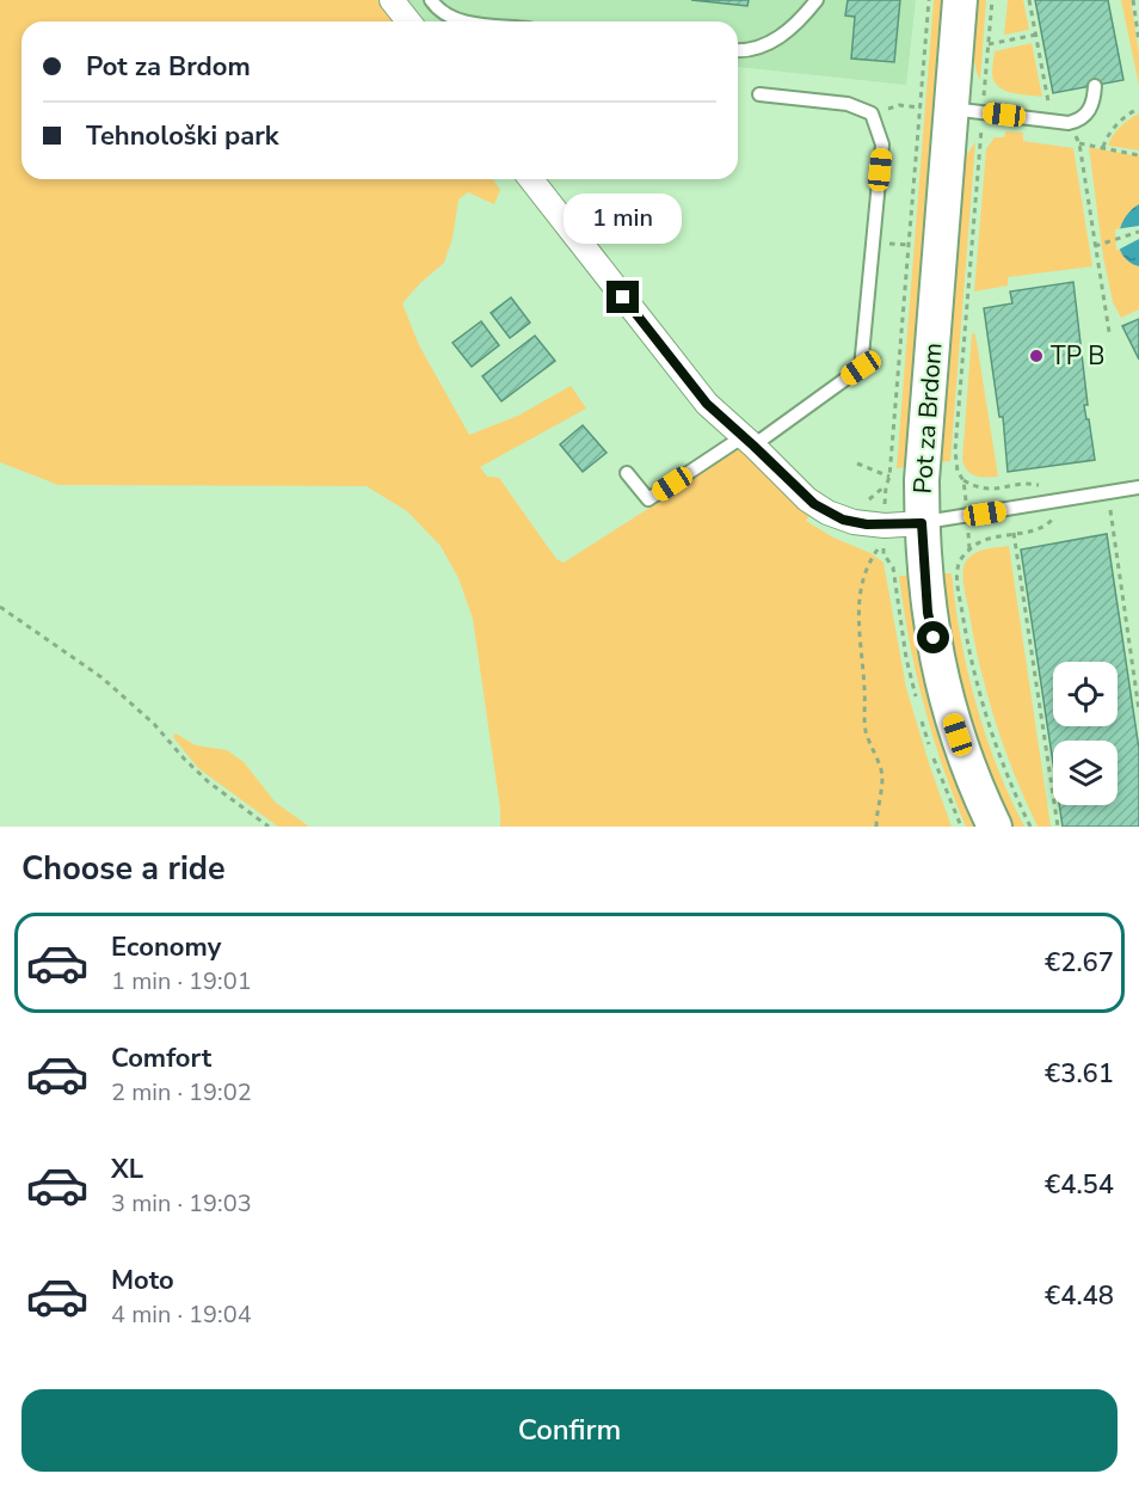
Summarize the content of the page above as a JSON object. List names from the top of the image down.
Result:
{
  "streets": {
    "main road": ["Pot za Brdom"]
  },
  "places": ["TP B"],
  "page": {
    "banner": ["Pot za Brdom", "Tehnološki park"],
    "bubble": "1 min",
    "heading": "Choose a ride",
    "list": [
      {
        "name": "Economy",
        "note": "1 min · 19:01",
        "value": "€2.67"
      },
      {
        "name": "Comfort",
        "note": "2 min · 19:02",
        "value": "€3.61"
      },
      {
        "name": "XL",
        "note": "3 min · 19:03",
        "value": "€4.54"
      },
      {
        "name": "Moto",
        "note": "4 min · 19:04",
        "value": "€4.48"
      }
    ],
    "buttons": "Confirm"
  }
}
